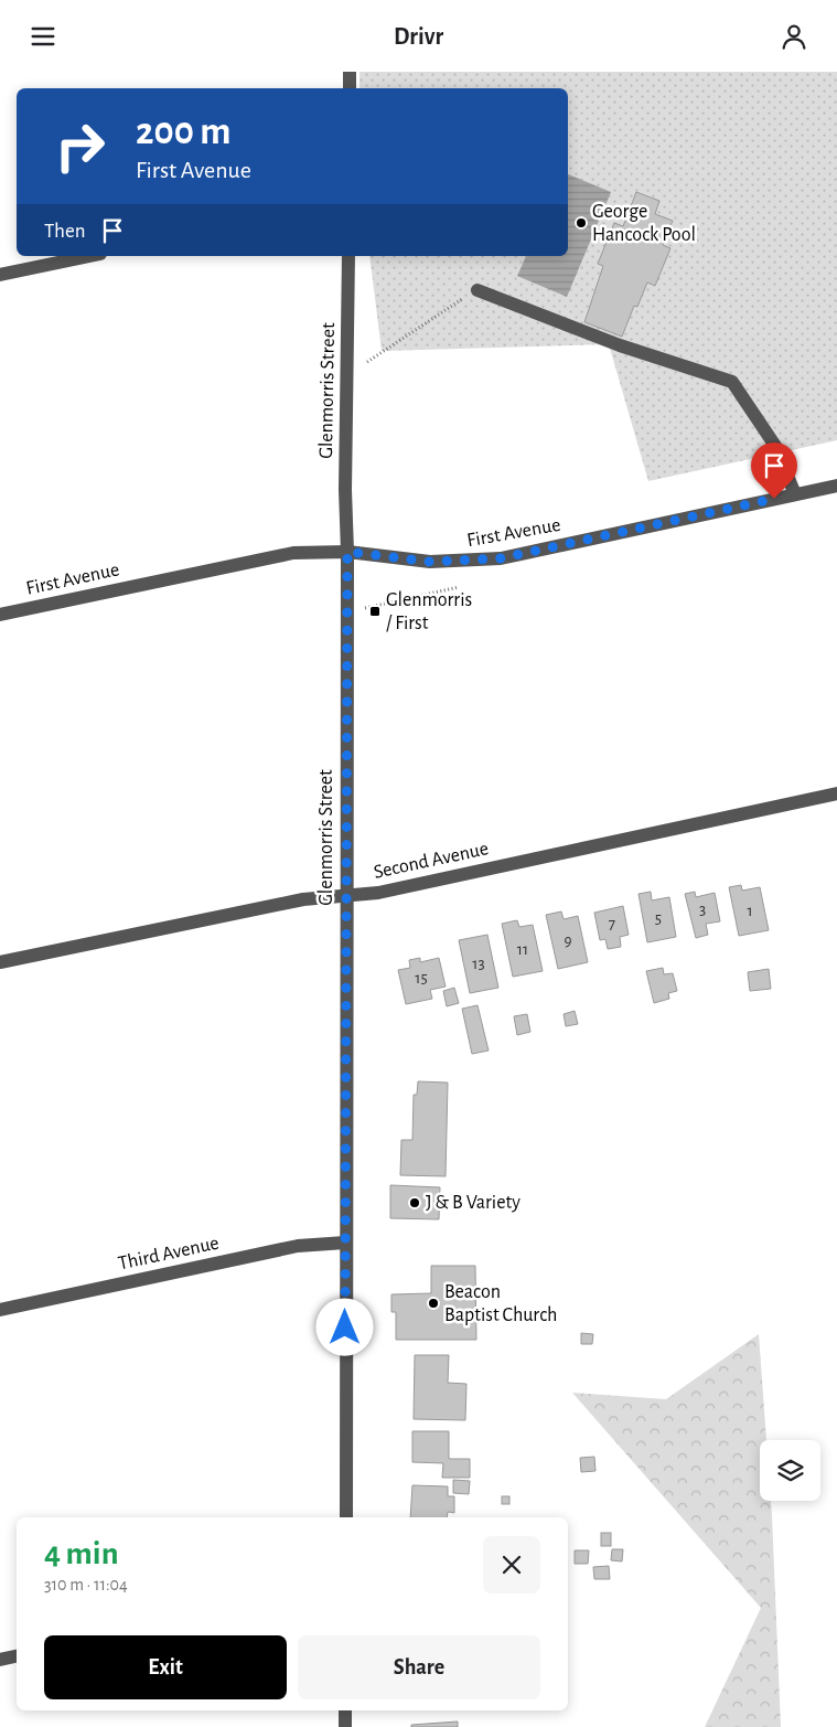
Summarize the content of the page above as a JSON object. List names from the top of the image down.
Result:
{
  "streets": {
    "street": [
      "Glenmorris Street",
      "First Avenue",
      "Second Avenue",
      "Third Avenue"
    ]
  },
  "crossings": [
    ["Glenmorris Street", "First Avenue"],
    ["Glenmorris Street", "Second Avenue"],
    ["Glenmorris Street", "Third Avenue"]
  ],
  "places": {
    "other": ["George Hancock Pool", "J & B Variety", "Beacon Baptist Church"],
    "transit": ["Glenmorris / First"]
  },
  "house_numbers": [
    "3",
    "1",
    "5",
    "7",
    "9",
    "11",
    "13",
    "15"
  ],
  "page": {
    "header": "Drivr",
    "turn": ["200 m", "First Avenue"],
    "then": "Then",
    "heading": ["4 min", "310 m · 11:04"],
    "buttons": ["Exit", "Share"]
  }
}
